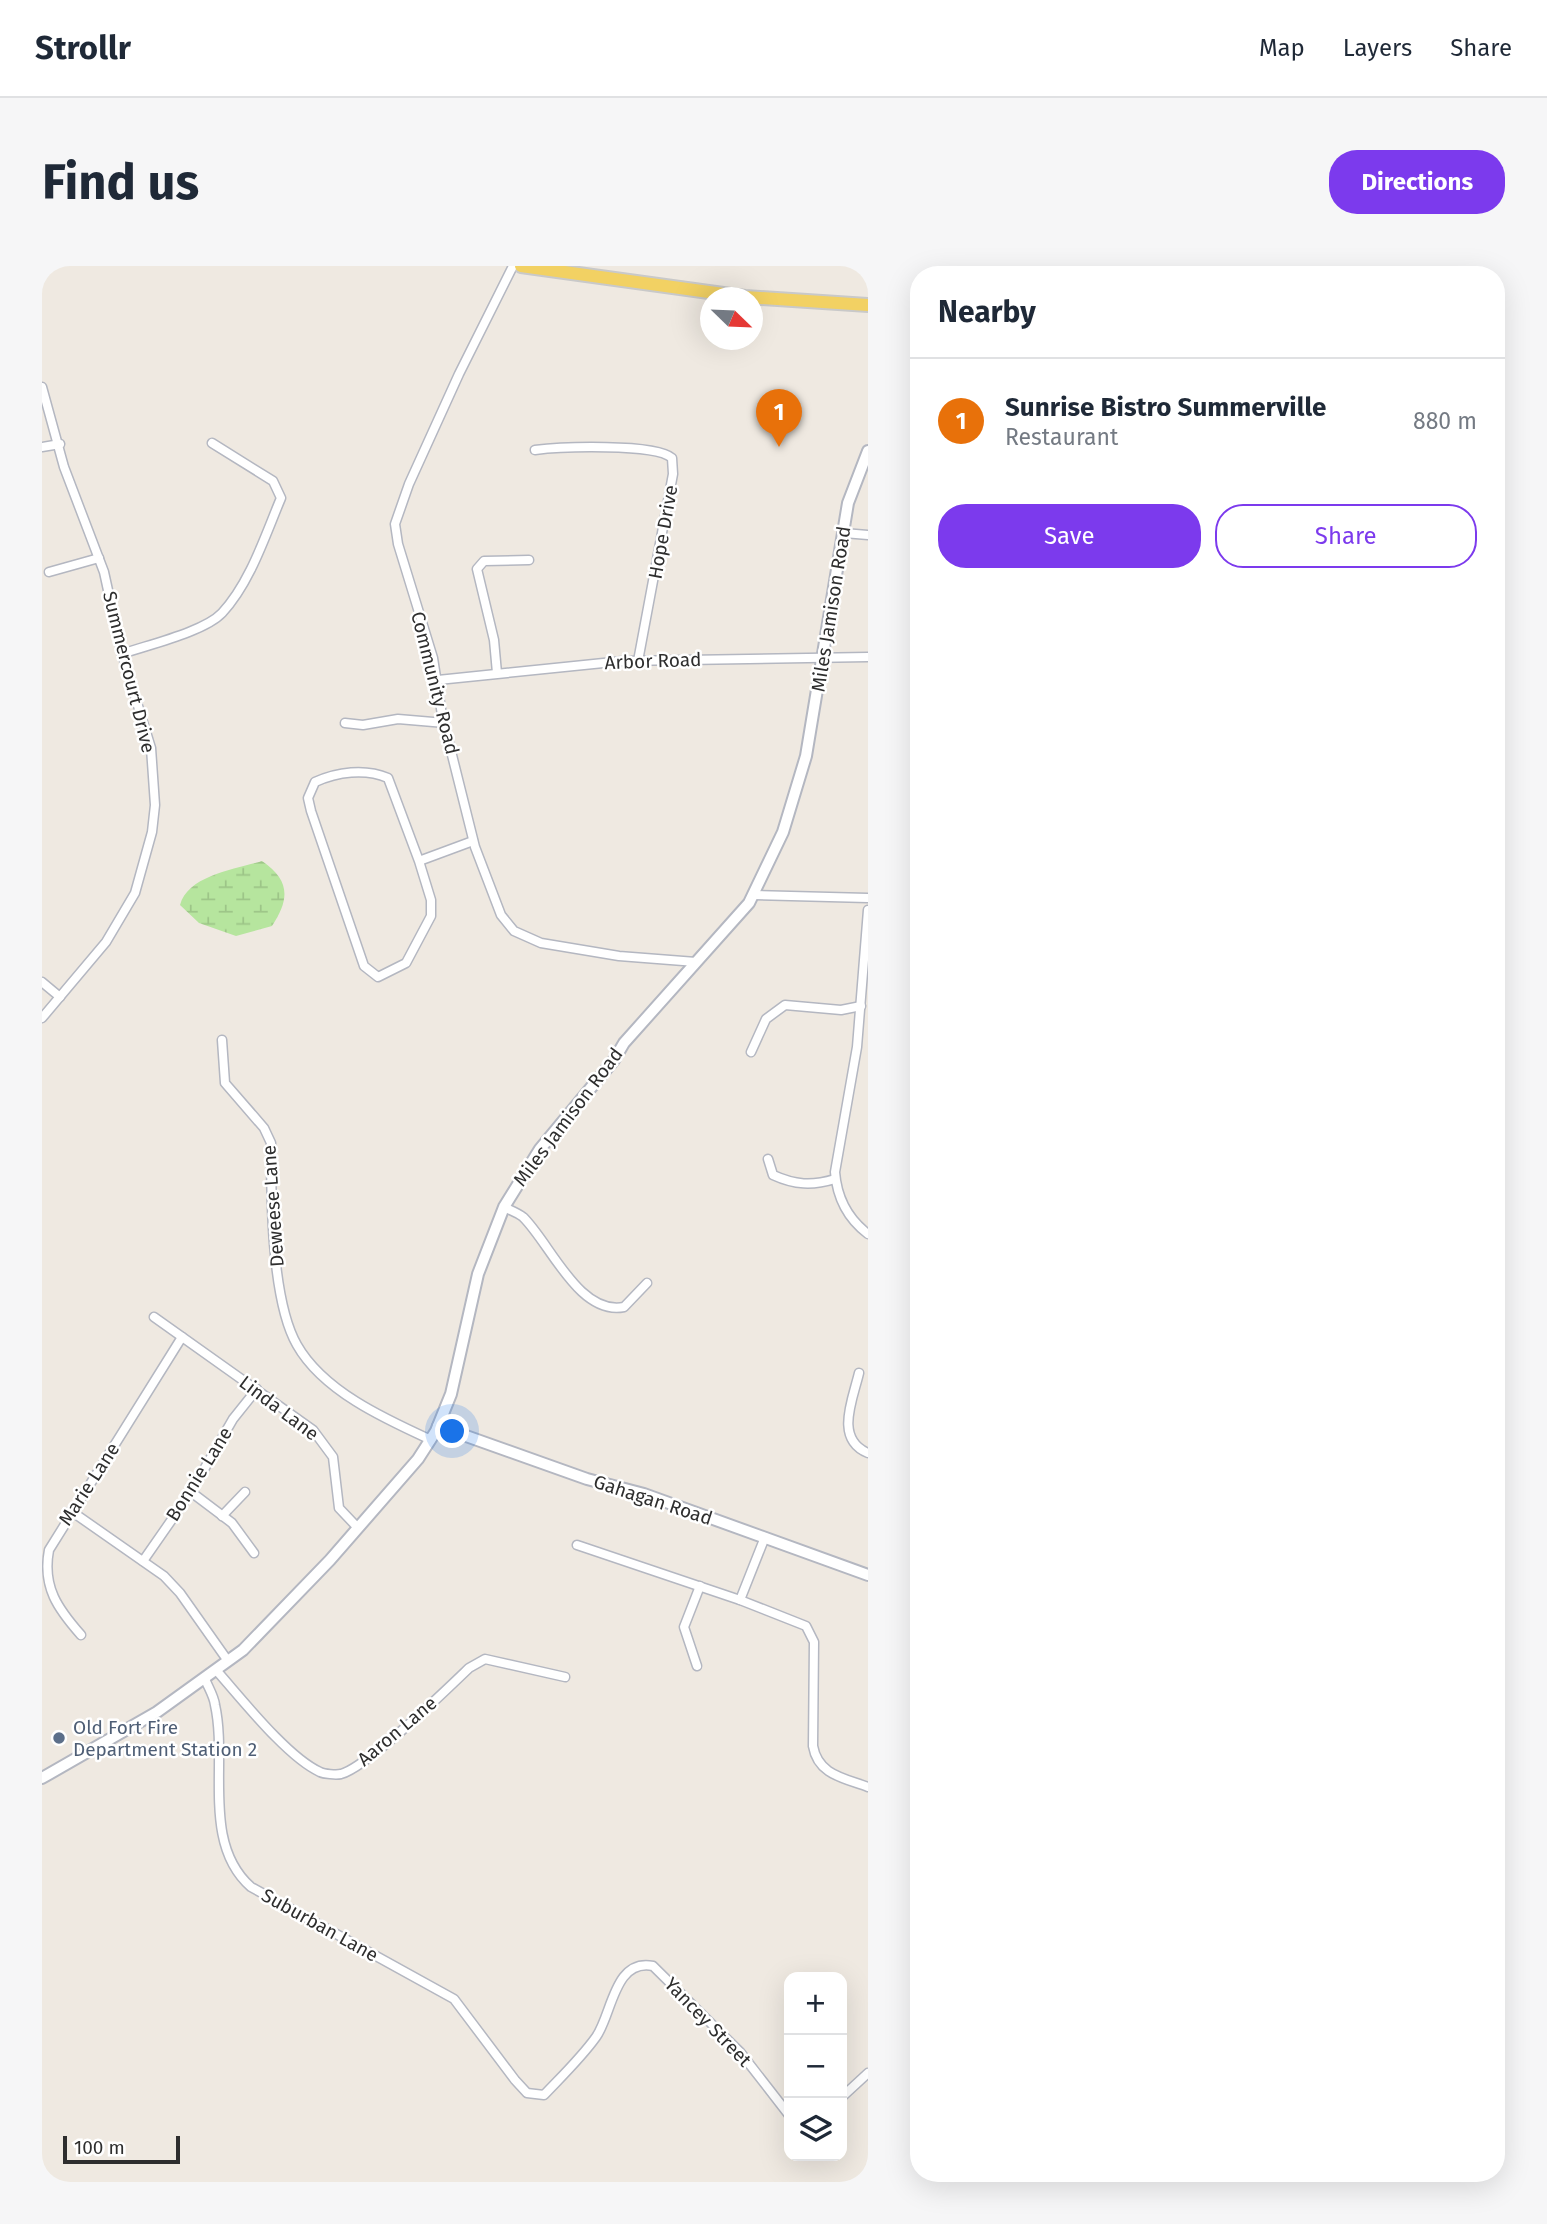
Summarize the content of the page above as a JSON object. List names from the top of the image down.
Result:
{
  "streets": {
    "main road": ["Miles Jamison Road", "Gahagan Road"],
    "street": [
      "Hope Drive",
      "Arbor Road",
      "Summercourt Drive",
      "Community Road",
      "Deweese Lane",
      "Linda Lane",
      "Bonnie Lane",
      "Marie Lane",
      "Aaron Lane",
      "Suburban Lane",
      "Yancey Street"
    ]
  },
  "crossings": [
    ["Hope Drive", "Arbor Road"],
    ["Miles Jamison Road", "Arbor Road"],
    ["Miles Jamison Road", "Community Road"],
    ["Miles Jamison Road", "Deweese Lane"],
    ["Miles Jamison Road", "Linda Lane"],
    ["Miles Jamison Road", "Gahagan Road"],
    ["Miles Jamison Road", "Aaron Lane"],
    ["Miles Jamison Road", "Suburban Lane"],
    ["Arbor Road", "Community Road"],
    ["Linda Lane", "Bonnie Lane"],
    ["Linda Lane", "Marie Lane"],
    ["Suburban Lane", "Yancey Street"]
  ],
  "places": ["Old Fort Fire Department Station 2"],
  "scale_bar": "100 m",
  "north": "bottom right",
  "page": {
    "header": "Strollr",
    "nav": ["Map", "Layers", "Share"],
    "buttons": [
      "Directions",
      ["Save", "Share"]
    ],
    "title": "Find us",
    "heading": "Nearby",
    "list": [
      {
        "mark": "1",
        "name": "Sunrise Bistro Summerville",
        "note": "Restaurant",
        "value": "880 m"
      }
    ],
    "pins": "1",
    "map_buttons": ["+", "−"],
    "scale": "100 m"
  }
}
